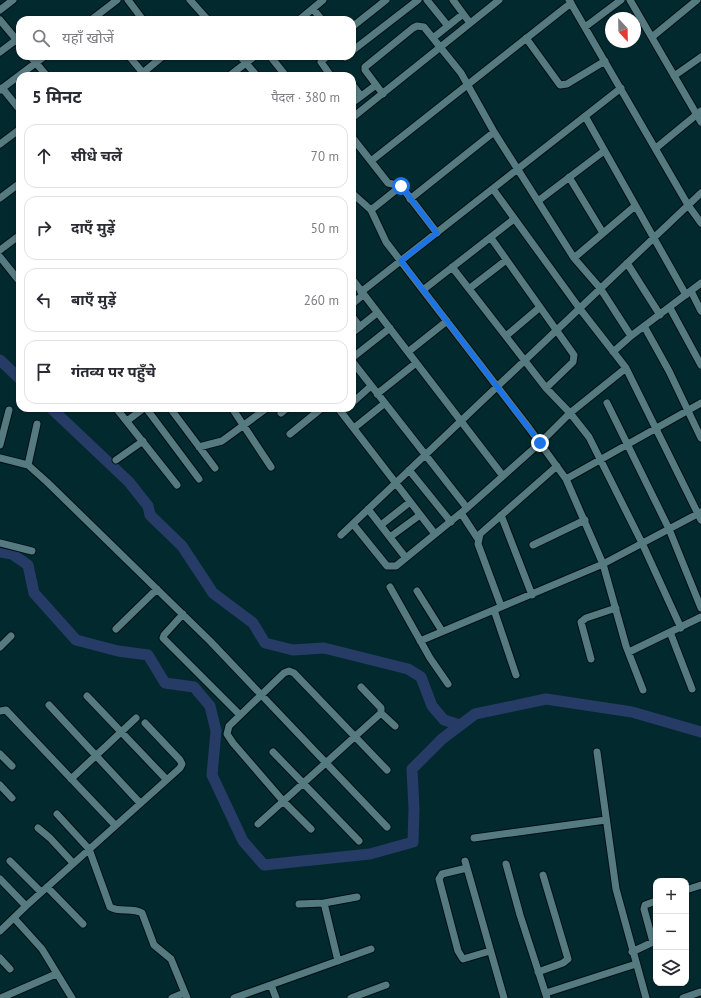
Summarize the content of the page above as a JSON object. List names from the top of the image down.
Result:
{
  "north": "bottom",
  "page": {
    "search": "यहाँ खोजें",
    "heading": ["5 मिनट", "पैदल · 380 m"],
    "list": [
      ["सीधे चलें", "70 m"],
      ["दाएँ मुड़ें", "50 m"],
      ["बाएँ मुड़ें", "260 m"],
      "गंतव्य पर पहुँचे"
    ],
    "map_buttons": ["+", "−"]
  }
}
